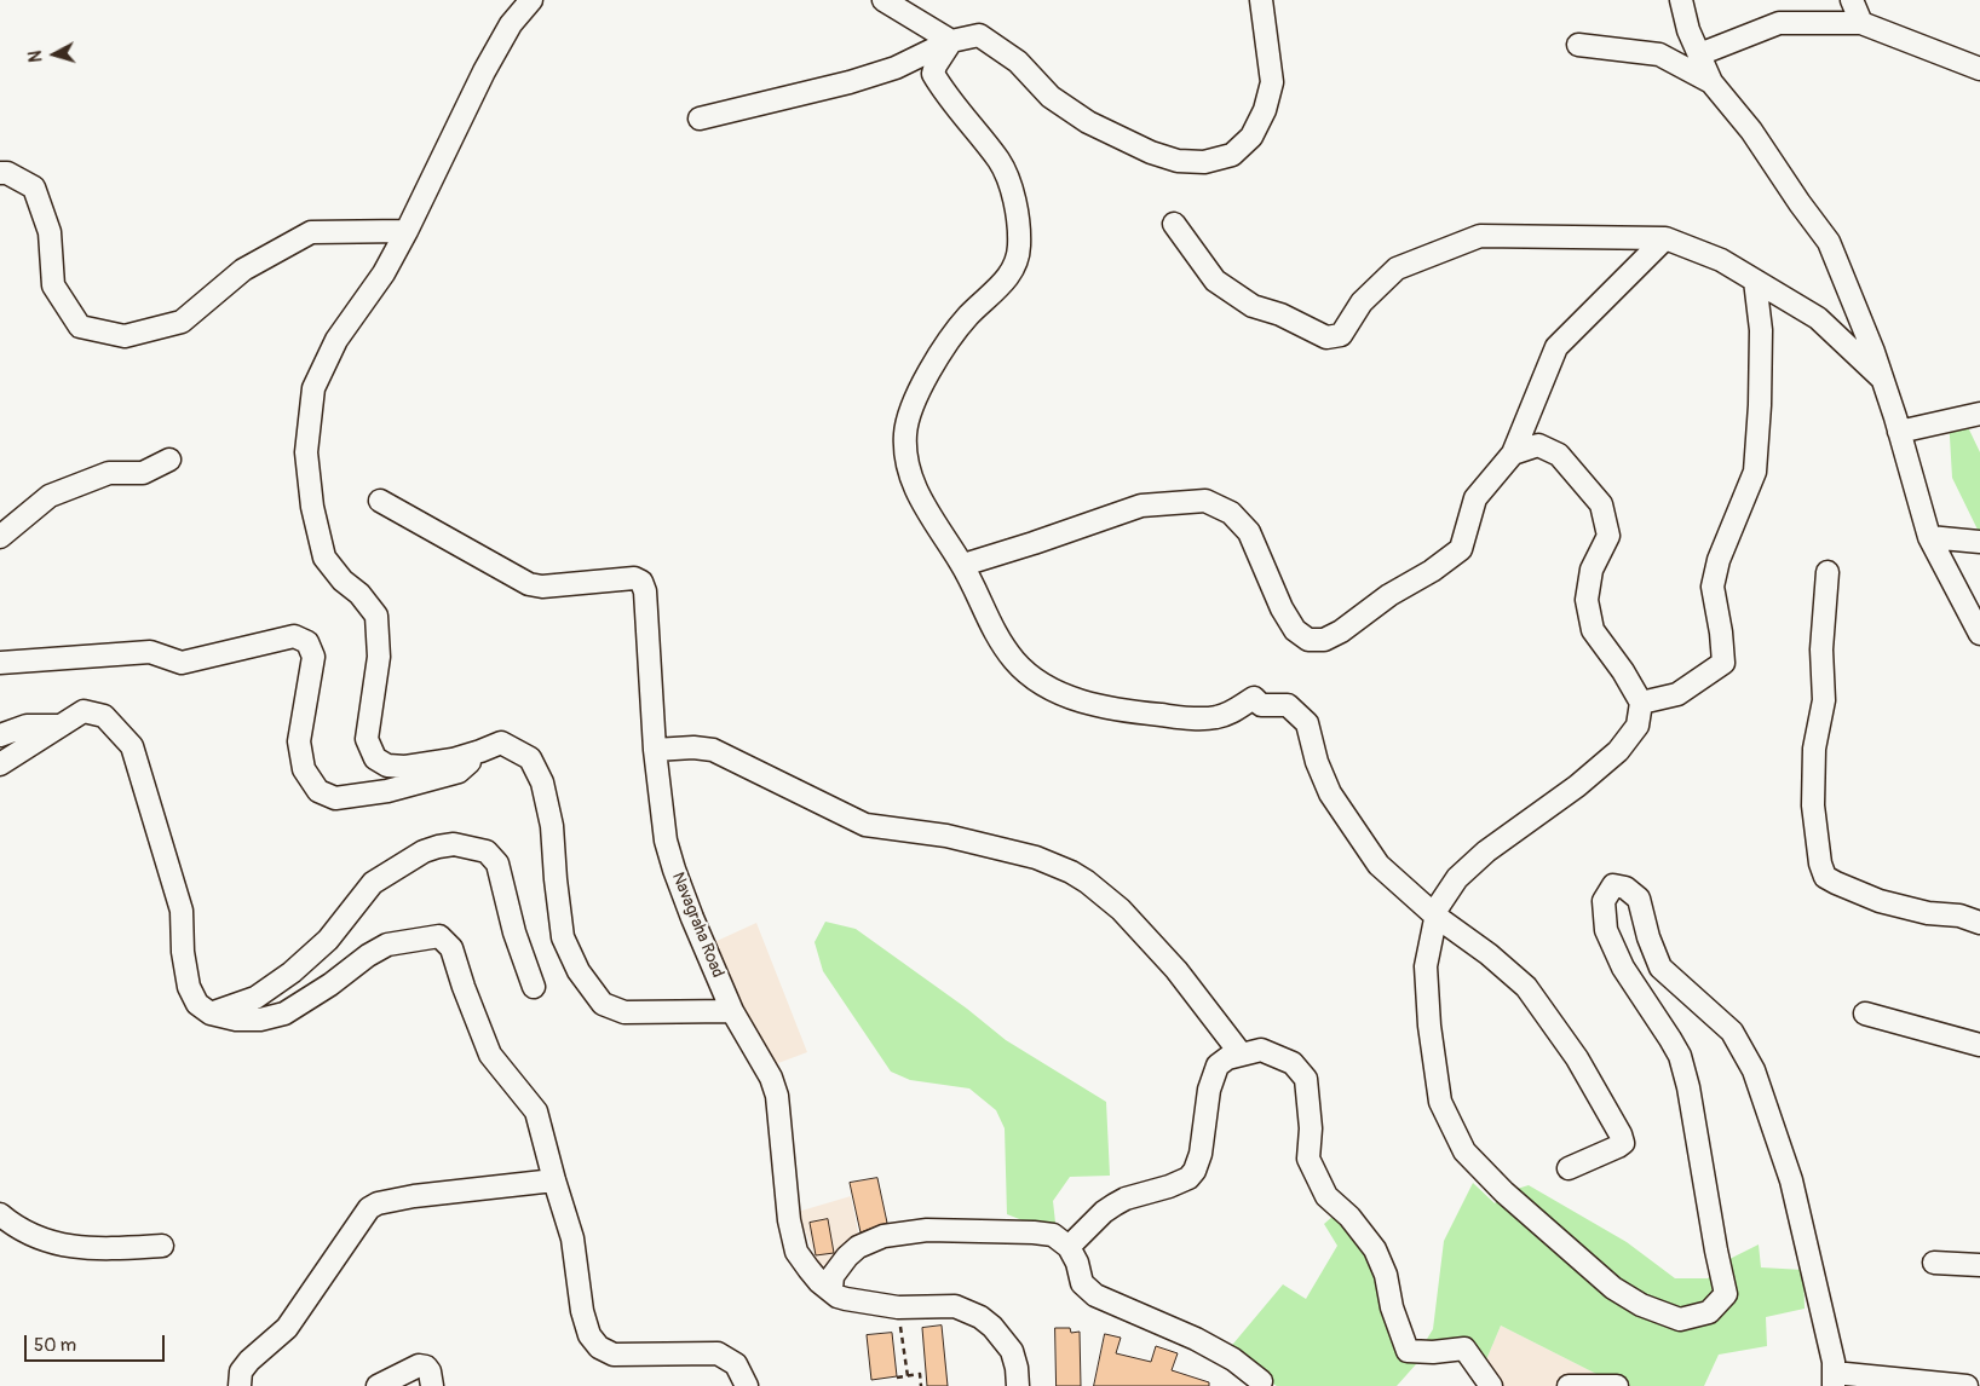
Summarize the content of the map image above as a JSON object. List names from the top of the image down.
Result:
{
  "streets": {
    "street": ["Navagraha Road"]
  },
  "scale_bar": "50 m",
  "north": "left"
}
